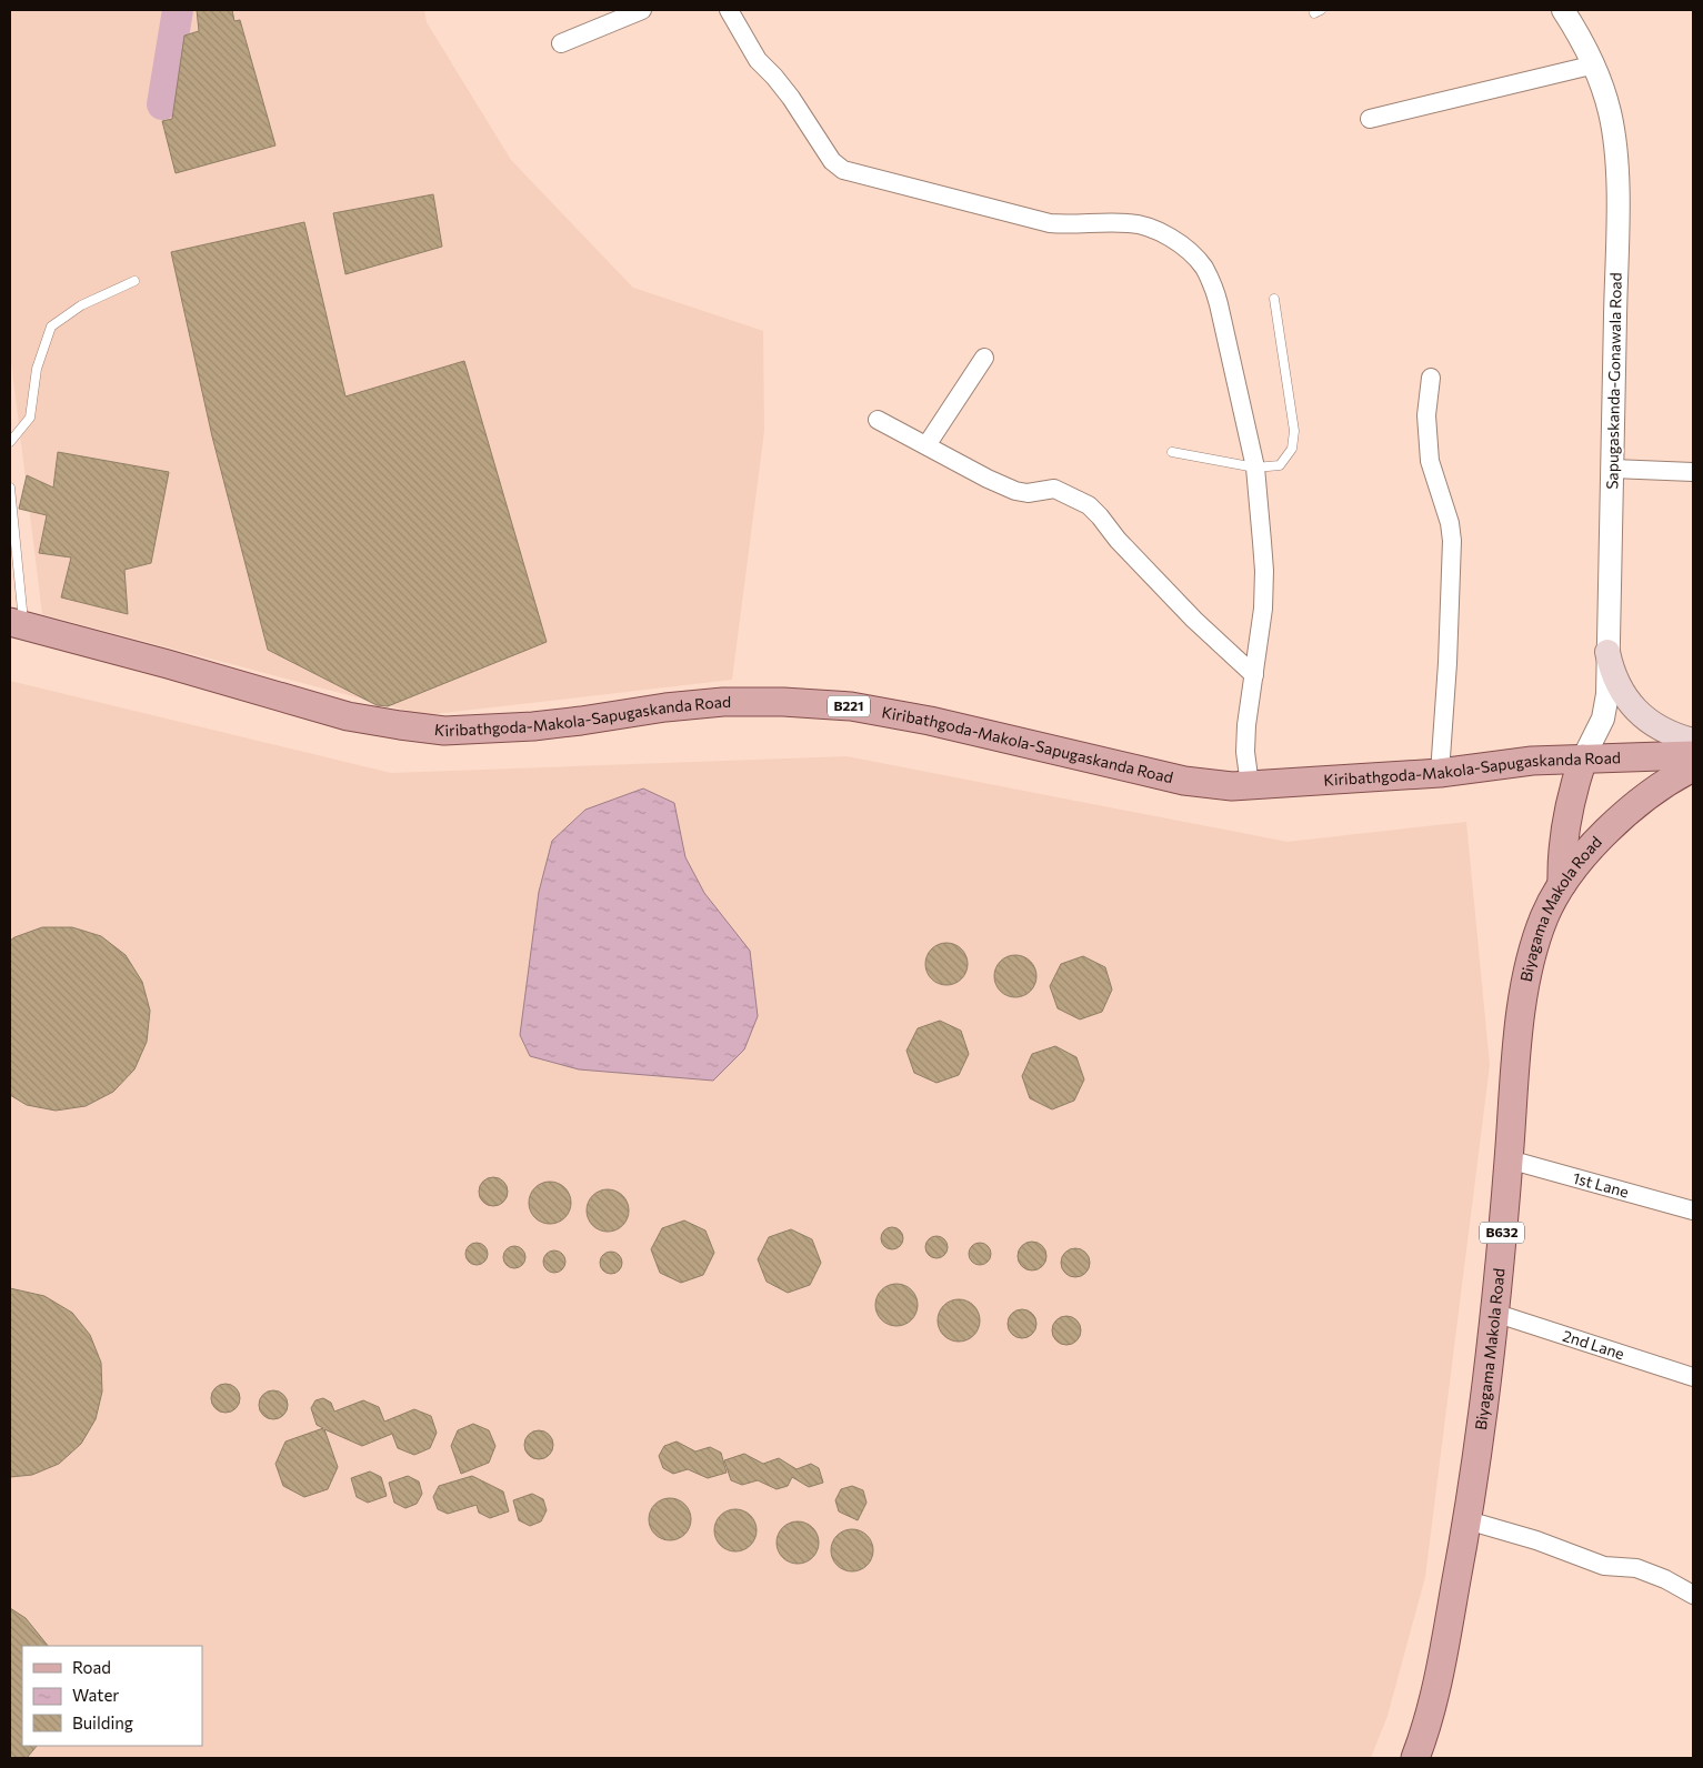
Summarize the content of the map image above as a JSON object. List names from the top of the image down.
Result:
{
  "streets": {
    "main road": [
      "B221",
      "Kiribathgoda-Makola-Sapugaskanda Road",
      "Biyagama Makola Road",
      "B632"
    ],
    "street": ["Sapugaskanda-Gonawala Road", "1st Lane", "2nd Lane"]
  },
  "crossings": [
    ["Sapugaskanda-Gonawala Road", "Kiribathgoda-Makola-Sapugaskanda Road"],
    ["Biyagama Makola Road", "1st Lane"],
    ["Biyagama Makola Road", "2nd Lane"]
  ],
  "legend": ["Road", "Water", "Building"]
}
